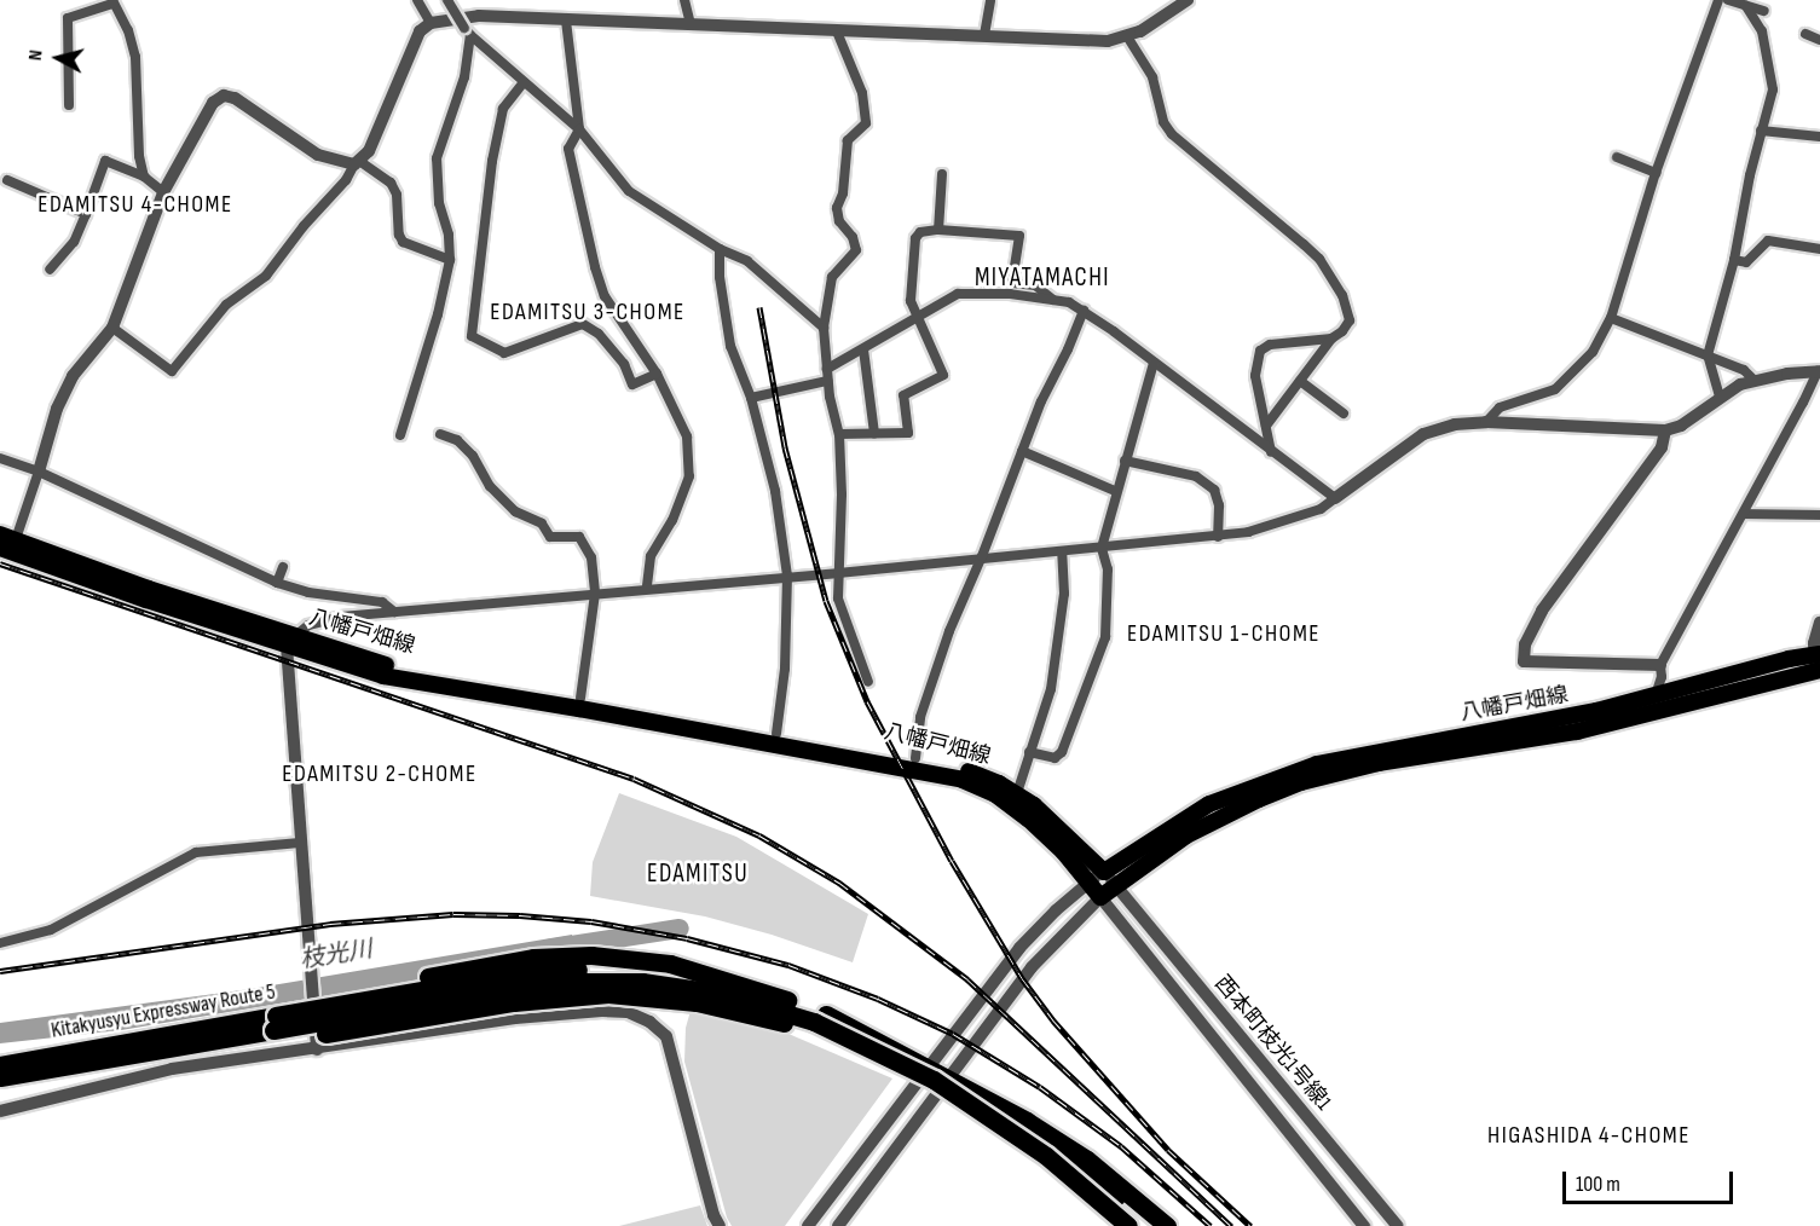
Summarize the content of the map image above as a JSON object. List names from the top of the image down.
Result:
{
  "streets": {
    "highway": ["Kitakyusyu Expressway Route 5"],
    "main road": ["八幡戸畑線"],
    "street": ["西本町枝光1号線1"]
  },
  "crossings": [
    ["八幡戸畑線", "西本町枝光1号線1"]
  ],
  "districts": [
    "EDAMITSU 4-CHOME",
    "MIYATAMACHI",
    "EDAMITSU 3-CHOME",
    "EDAMITSU 1-CHOME",
    "EDAMITSU 2-CHOME",
    "EDAMITSU",
    "HIGASHIDA 4-CHOME"
  ],
  "water": ["枝光川"],
  "scale_bar": "100 m",
  "north": "left"
}
